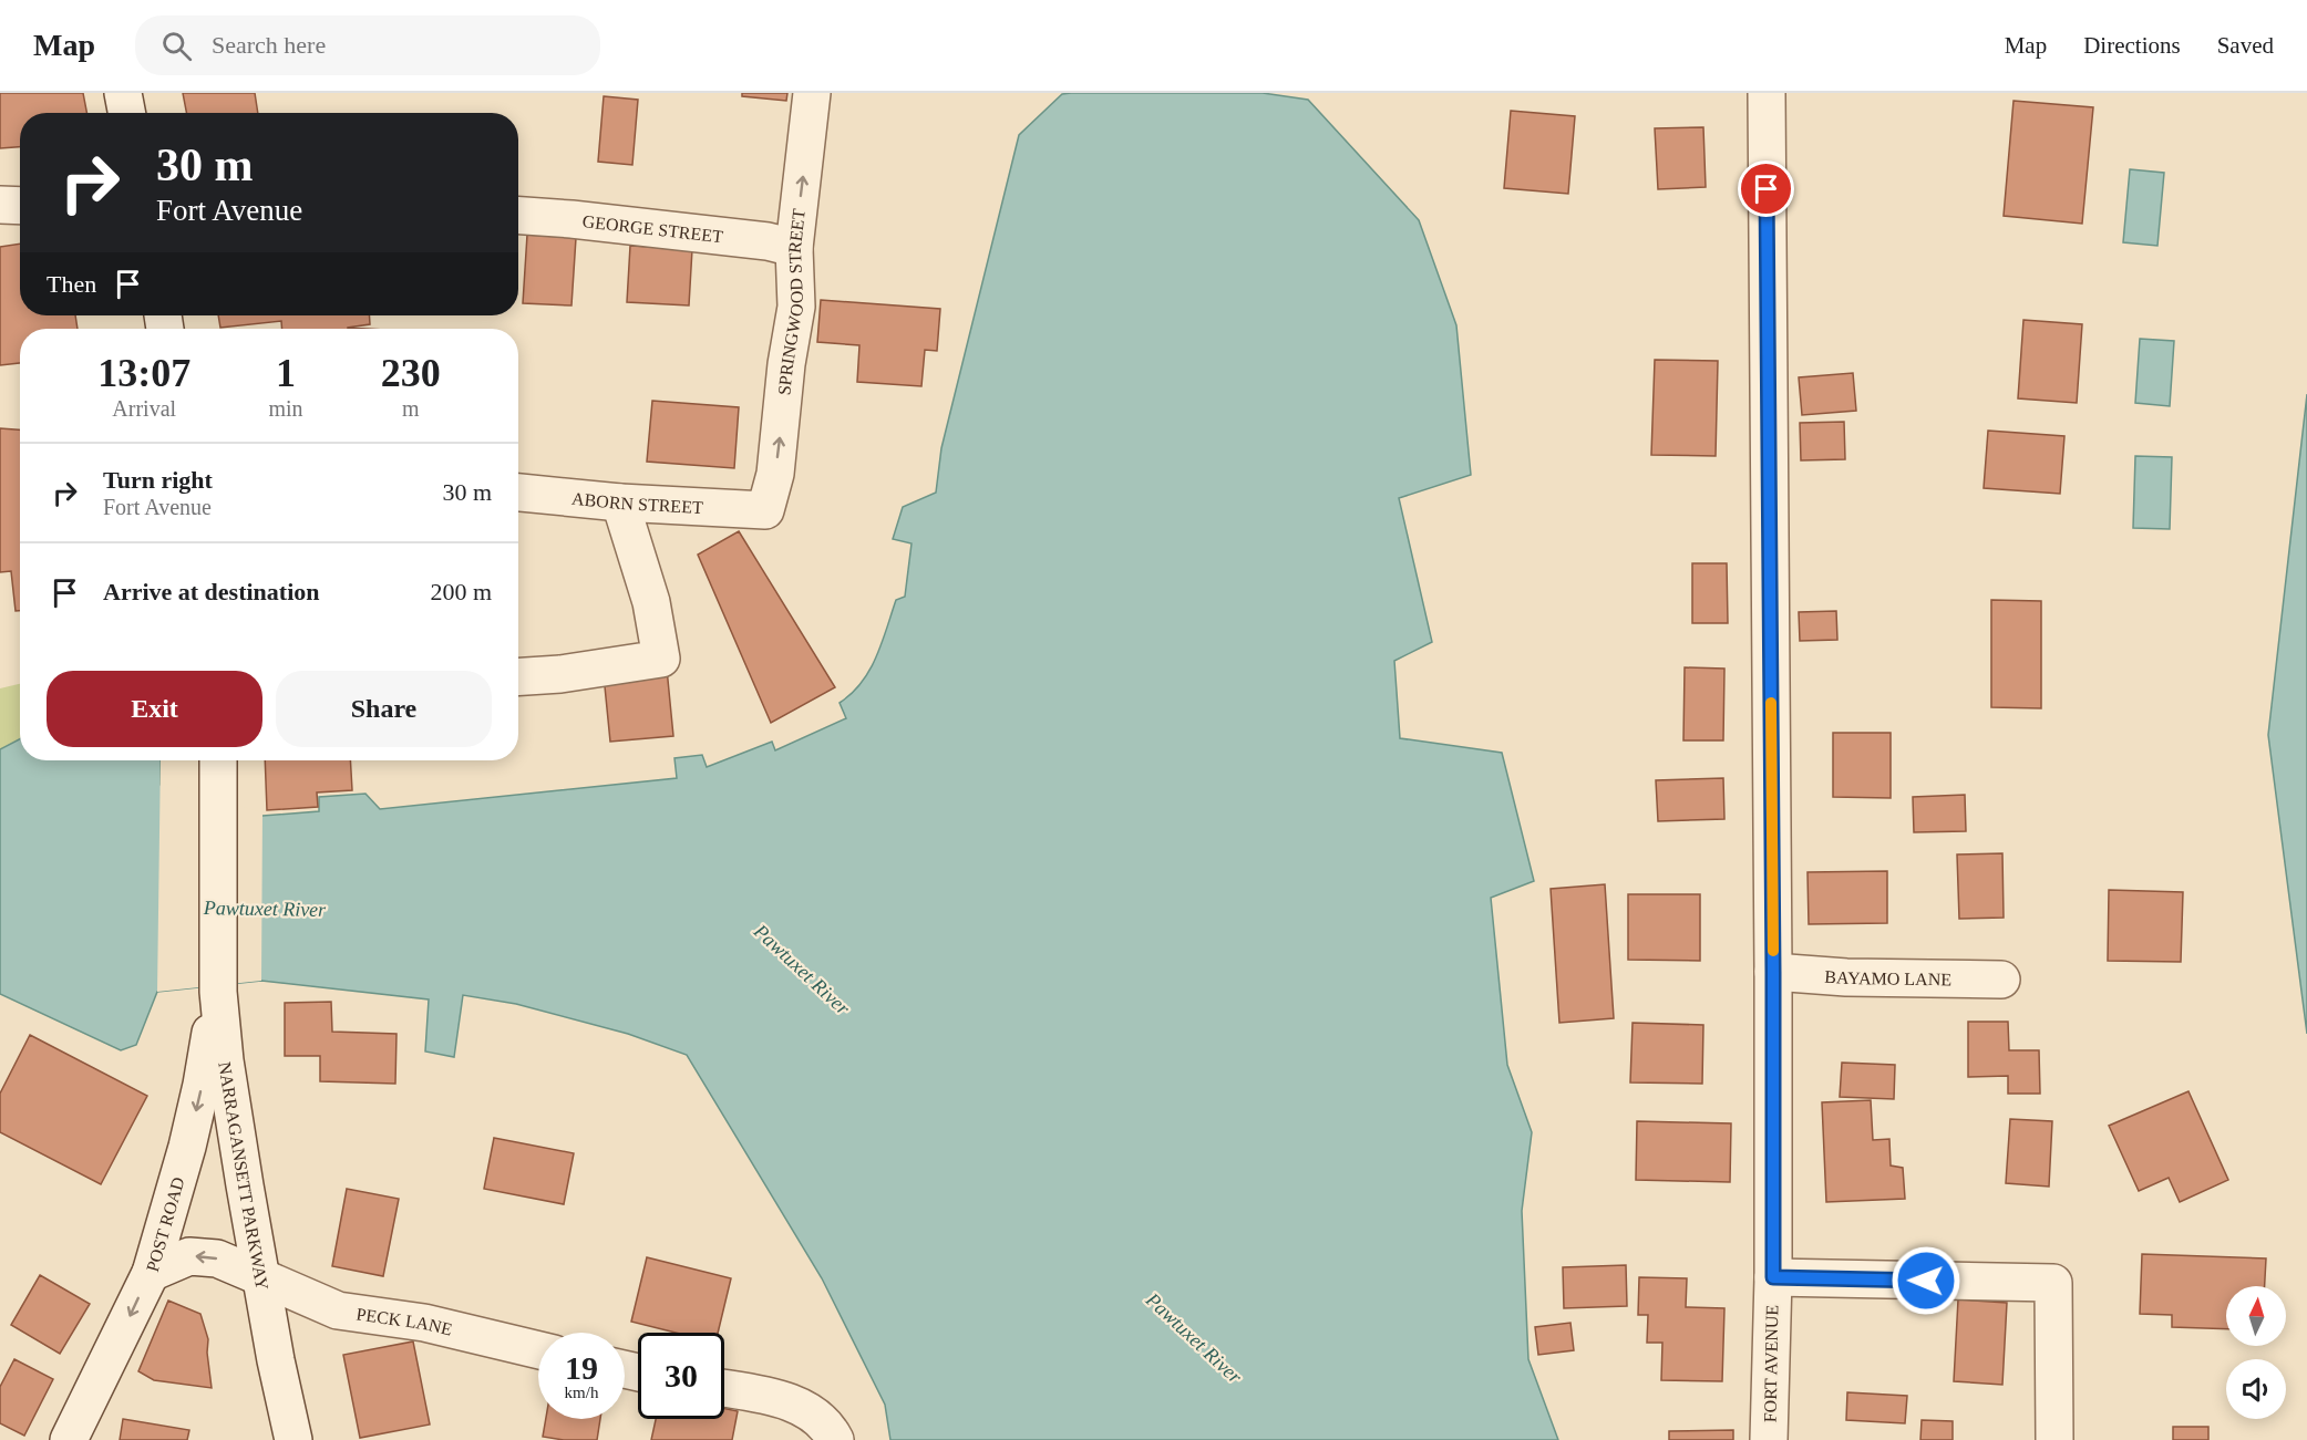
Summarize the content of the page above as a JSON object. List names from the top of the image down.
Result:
{
  "streets": {
    "street": [
      "GEORGE STREET",
      "SPRINGWOOD STREET",
      "ABORN STREET",
      "BAYAMO LANE",
      "NARRAGANSETT PARKWAY",
      "POST ROAD",
      "PECK LANE",
      "FORT AVENUE"
    ]
  },
  "crossings": [
    ["GEORGE STREET", "SPRINGWOOD STREET"],
    ["SPRINGWOOD STREET", "ABORN STREET"],
    ["BAYAMO LANE", "FORT AVENUE"],
    ["NARRAGANSETT PARKWAY", "POST ROAD"],
    ["NARRAGANSETT PARKWAY", "PECK LANE"],
    ["POST ROAD", "PECK LANE"]
  ],
  "one_way": ["SPRINGWOOD STREET", "POST ROAD"],
  "water": ["Pawtuxet River"],
  "north": "top",
  "page": {
    "header": "Map",
    "search": "Search here",
    "nav": ["Map", "Directions", "Saved"],
    "turn": ["30 m", "Fort Avenue"],
    "then": "Then",
    "eta": [
      "13:07",
      "Arrival",
      "1",
      "min",
      "230",
      "m"
    ],
    "list": [
      {
        "name": "Turn right",
        "note": "Fort Avenue",
        "value": "30 m"
      },
      {
        "name": "Arrive at destination",
        "value": "200 m"
      }
    ],
    "buttons": ["Exit", "Share"],
    "speed": "19 km/h",
    "limit": "30"
  }
}
